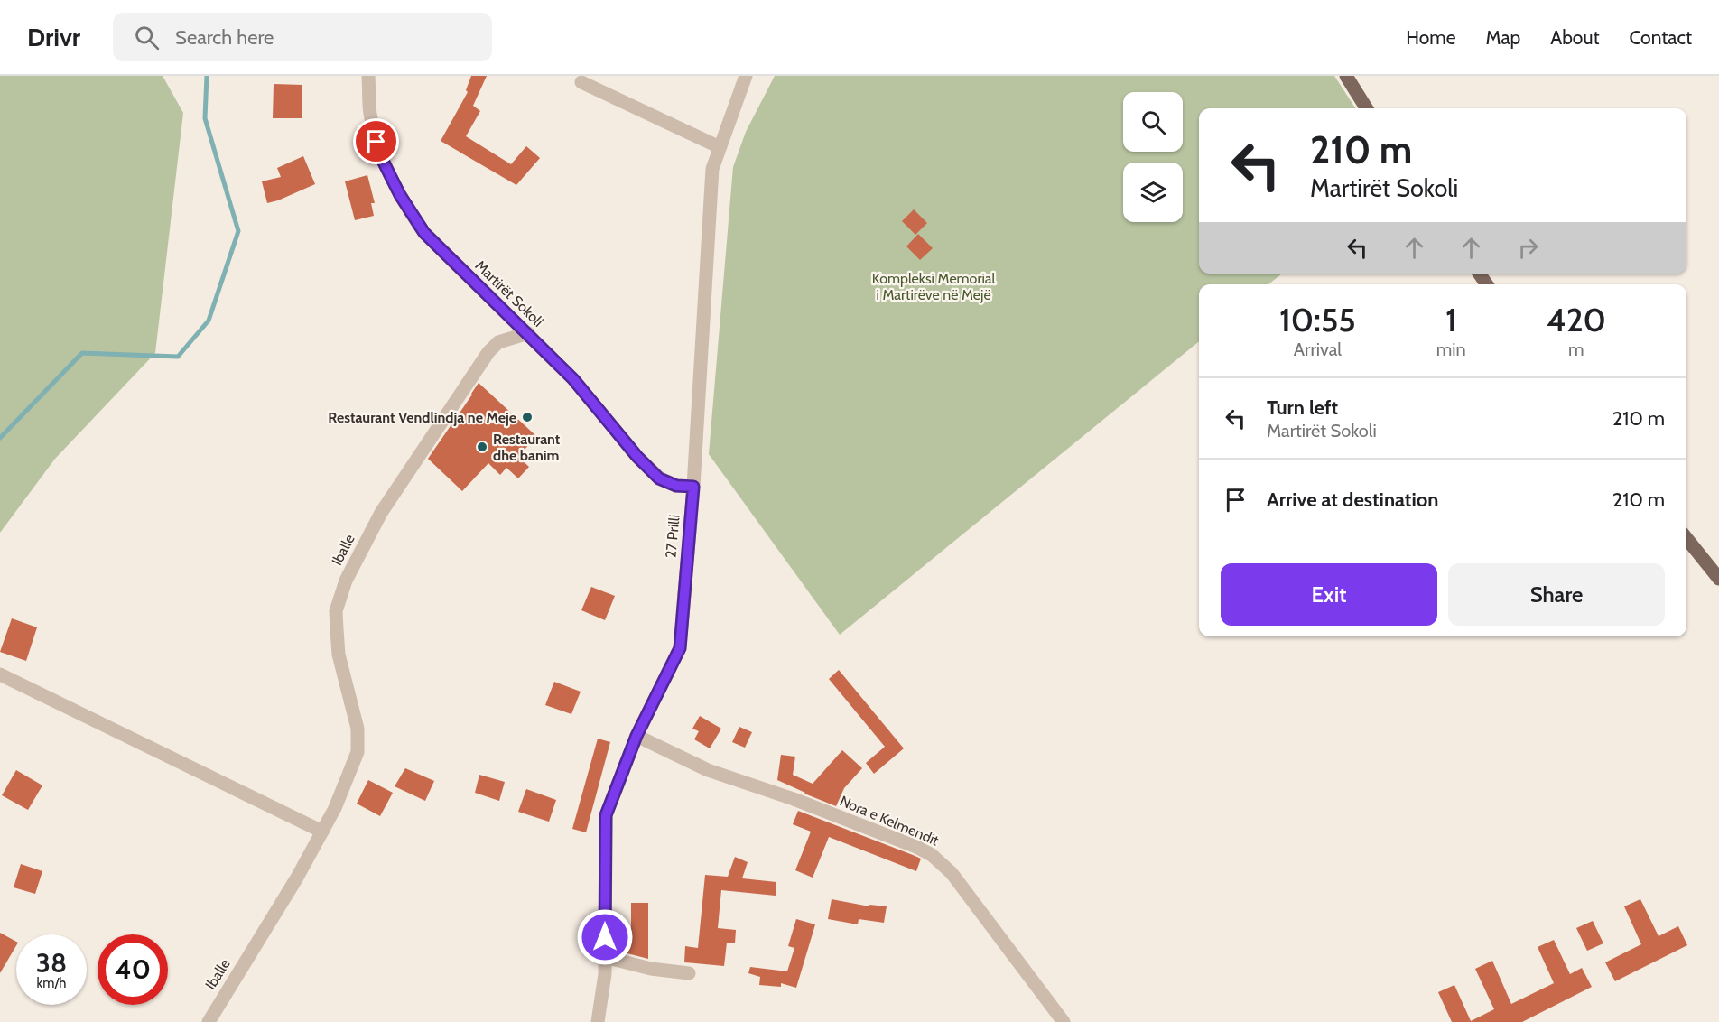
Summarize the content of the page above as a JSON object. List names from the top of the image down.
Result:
{
  "streets": {
    "street": [
      "Martirët Sokoli",
      "27 Prilli",
      "Iballe",
      "Nora e Kelmendit"
    ]
  },
  "crossings": [
    ["Martirët Sokoli", "27 Prilli"],
    ["Martirët Sokoli", "Iballe"],
    ["27 Prilli", "Nora e Kelmendit"]
  ],
  "parks": ["Kompleksi Memorial i Martirëve në Mejë"],
  "places": ["Restaurant Vendlindja ne Meje", "Restaurant dhe banim"],
  "page": {
    "header": "Drivr",
    "search": "Search here",
    "nav": [
      "Home",
      "Map",
      "About",
      "Contact"
    ],
    "turn": ["210 m", "Martirët Sokoli"],
    "eta": [
      "10:55",
      "Arrival",
      "1",
      "min",
      "420",
      "m"
    ],
    "list": [
      {
        "name": "Turn left",
        "note": "Martirët Sokoli",
        "value": "210 m"
      },
      {
        "name": "Arrive at destination",
        "value": "210 m"
      }
    ],
    "buttons": ["Exit", "Share"],
    "speed": "38 km/h",
    "limit": "40"
  }
}
